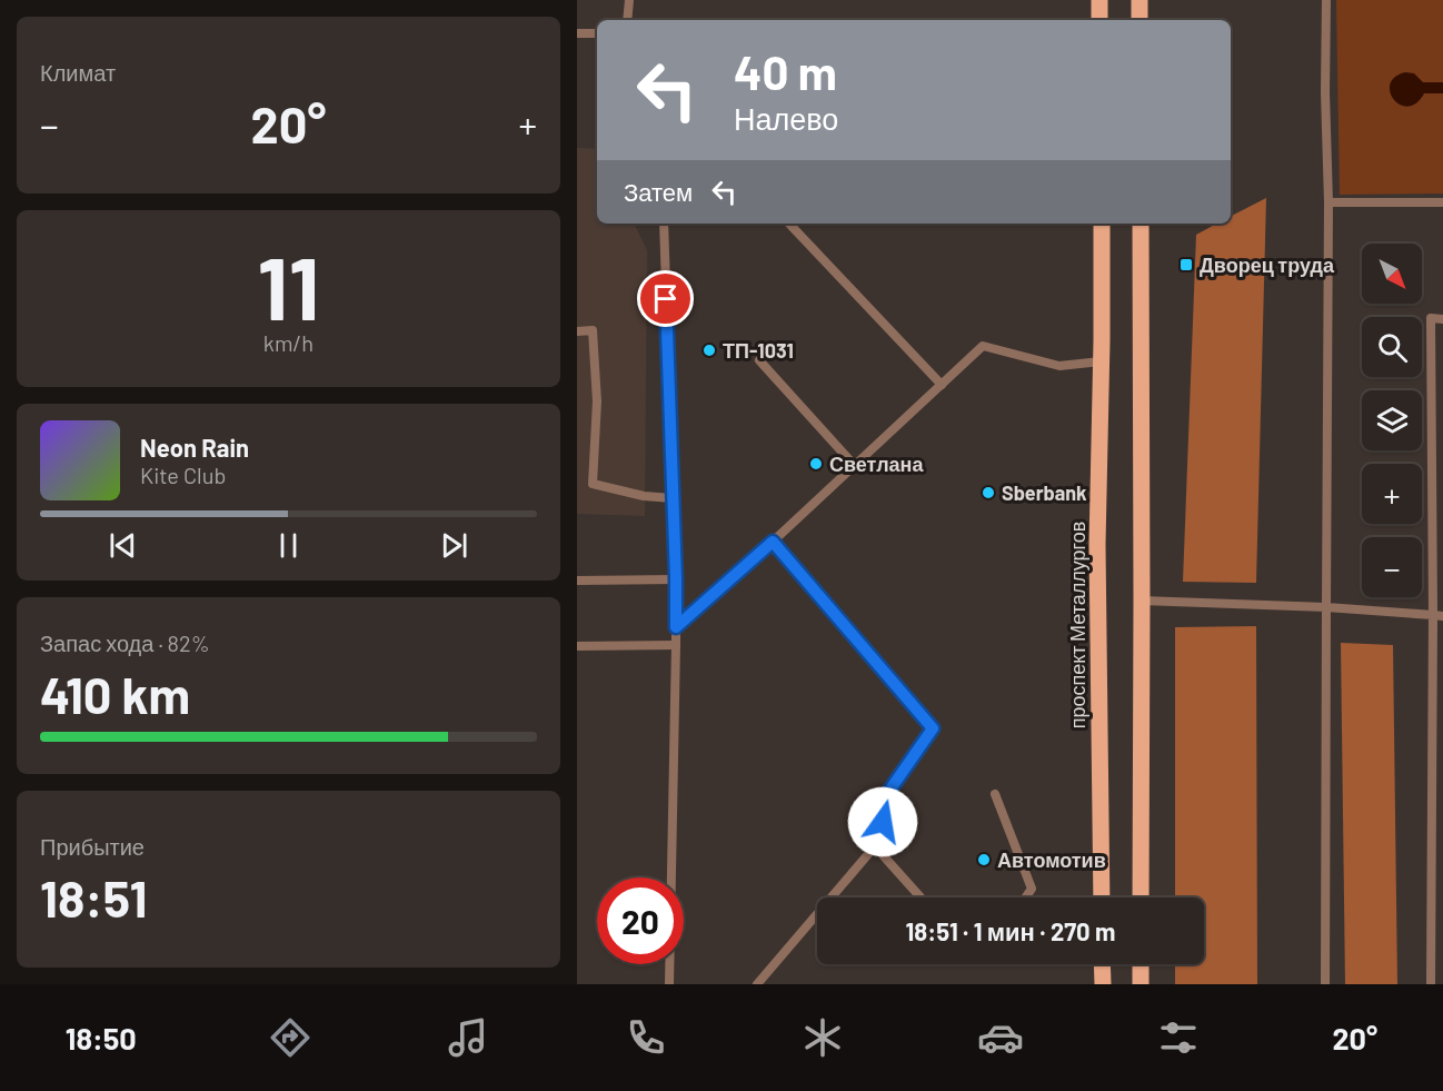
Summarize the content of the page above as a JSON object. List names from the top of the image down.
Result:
{
  "streets": {
    "main road": ["проспект Металлургов"]
  },
  "places": {
    "transit": ["Дворец труда"],
    "other": [
      "ТП-1031",
      "Светлана",
      "Sberbank",
      "Автомотив"
    ]
  },
  "north": "bottom right",
  "page": {
    "tile": [
      "Климат",
      ["11", "km/h"],
      ["Запас хода · 82%", "410 km"],
      ["Прибытие", "18:51"]
    ],
    "turn": ["40 m", "Налево"],
    "heat": ["−", "20°", "+"],
    "then": "Затем",
    "map_buttons": ["+", "−"],
    "song": ["Neon Rain", "Kite Club"],
    "limit": "20",
    "trip": "18:51 · 1 мин · 270 m",
    "tabs": ["18:50", "20°"]
  }
}
